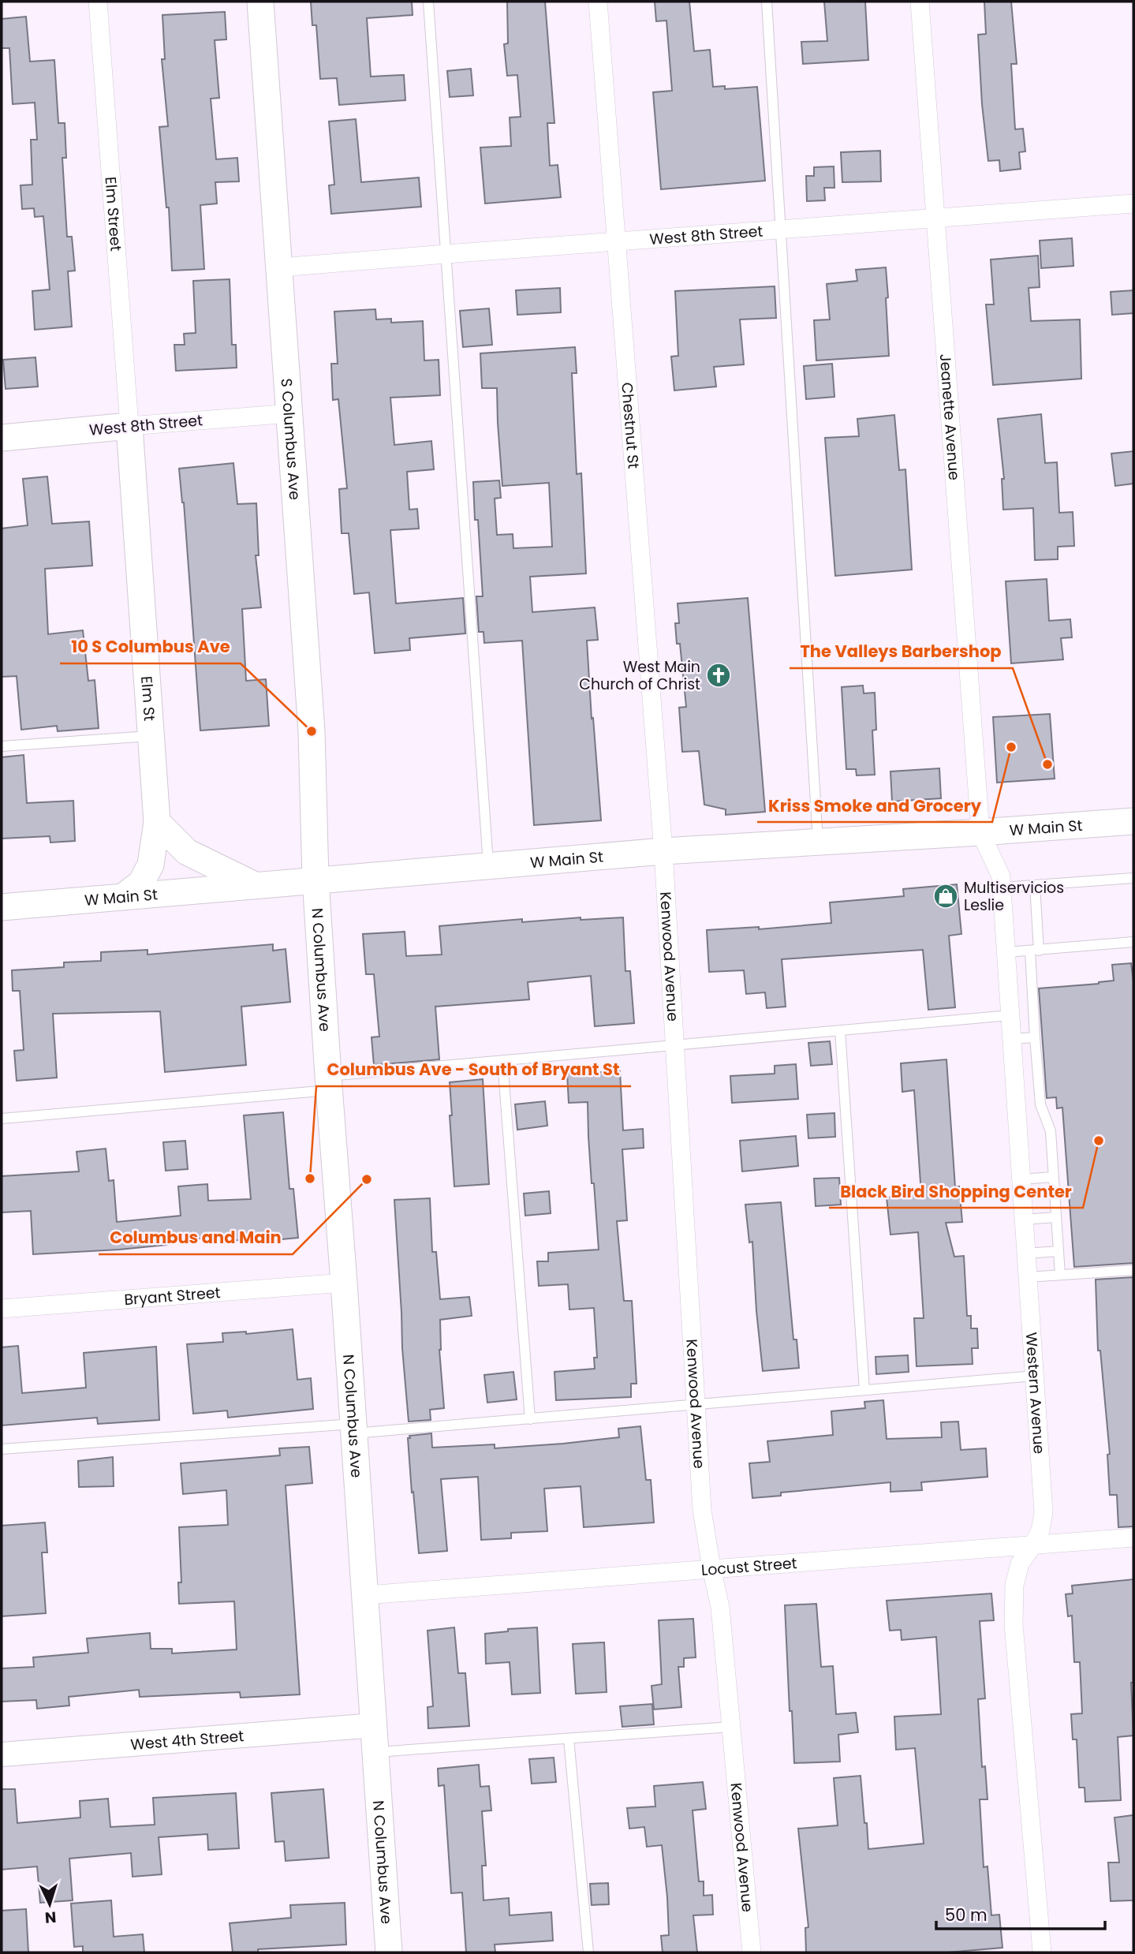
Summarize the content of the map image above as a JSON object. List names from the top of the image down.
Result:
{
  "streets": {
    "main road": [
      "West 8th Street",
      "S Columbus Ave",
      "Elm St",
      "W Main St",
      "N Columbus Ave"
    ],
    "street": [
      "Elm Street",
      "Jeanette Avenue",
      "Chestnut St",
      "Kenwood Avenue",
      "Bryant Street",
      "Western Avenue",
      "Locust Street",
      "West 4th Street"
    ]
  },
  "crossings": [
    ["Elm Street", "West 8th Street"],
    ["Elm Street", "Elm St"],
    ["West 8th Street", "Jeanette Avenue"],
    ["West 8th Street", "Chestnut St"],
    ["West 8th Street", "S Columbus Ave"],
    ["West 8th Street", "Elm St"],
    ["Jeanette Avenue", "W Main St"],
    ["Jeanette Avenue", "Western Avenue"],
    ["Chestnut St", "W Main St"],
    ["Chestnut St", "Kenwood Avenue"],
    ["S Columbus Ave", "W Main St"],
    ["S Columbus Ave", "N Columbus Ave"],
    ["Elm St", "W Main St"],
    ["W Main St", "Kenwood Avenue"],
    ["W Main St", "N Columbus Ave"],
    ["W Main St", "Western Avenue"],
    ["Kenwood Avenue", "Locust Street"],
    ["N Columbus Ave", "Bryant Street"],
    ["N Columbus Ave", "Locust Street"],
    ["N Columbus Ave", "West 4th Street"],
    ["Western Avenue", "Locust Street"]
  ],
  "places": {
    "church": ["West Main Church of Christ"],
    "other": [
      "10 S Columbus Ave",
      "Kriss Smoke and Grocery",
      "The Valleys Barbershop",
      "Black Bird Shopping Center",
      "Columbus Ave - South of Bryant St",
      "Columbus and Main"
    ],
    "shop": ["Multiservicios Leslie"]
  },
  "scale_bar": "50 m",
  "north": "bottom"
}
